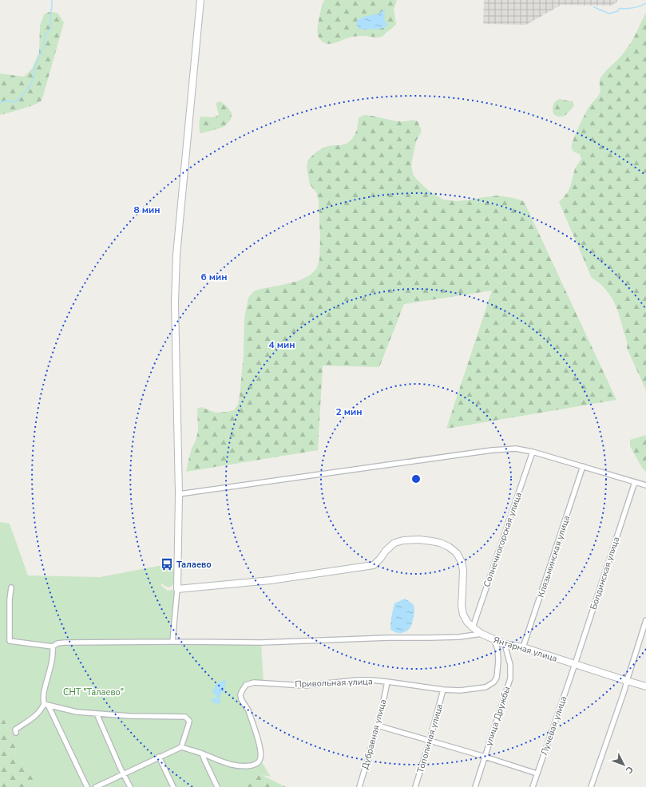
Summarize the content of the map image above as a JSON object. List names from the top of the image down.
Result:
{
  "streets": {
    "street": [
      "Солнечногорская улица",
      "Клязьминская улица",
      "Болдинская улица",
      "Янтарная улица",
      "Привольная улица",
      "улица Дружбы",
      "Лучевая улица",
      "Дубравная улица",
      "Тополиная улица"
    ]
  },
  "crossings": [
    ["Солнечногорская улица", "Янтарная улица"],
    ["Клязьминская улица", "Янтарная улица"],
    ["Болдинская улица", "Янтарная улица"],
    ["Болдинская улица", "Лучевая улица"],
    ["Янтарная улица", "Привольная улица"],
    ["Янтарная улица", "улица Дружбы"],
    ["Янтарная улица", "Лучевая улица"],
    ["Привольная улица", "Дубравная улица"],
    ["Привольная улица", "Тополиная улица"]
  ],
  "parks": ["СНТ \"Талаево\""],
  "places": {
    "bus stop": ["Талаево"]
  },
  "north": "bottom right",
  "rings": [
    "8 мин",
    "6 мин",
    "4 мин",
    "2 мин"
  ]
}
